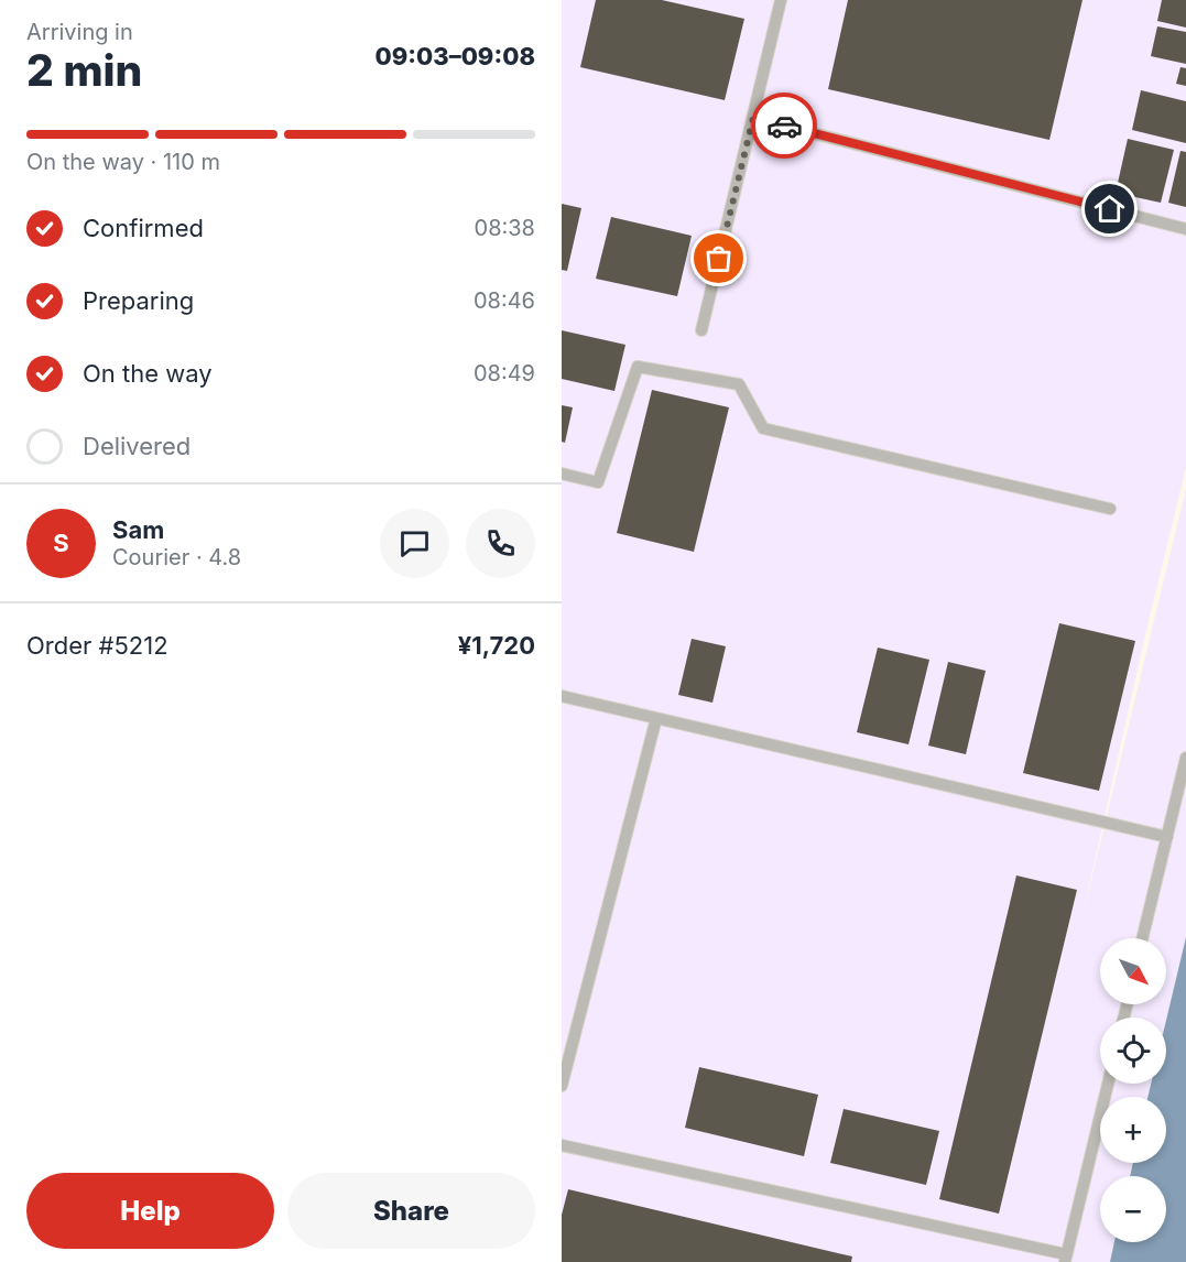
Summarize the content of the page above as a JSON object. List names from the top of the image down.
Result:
{
  "north": "bottom right",
  "page": {
    "heading": ["2 min", "Arriving in", "09:03–09:08"],
    "panel": [
      "Sam",
      "Courier · 4.8",
      "Order #5212",
      "¥1,720"
    ],
    "bar": "On the way · 110 m",
    "list": [
      ["Confirmed", "08:38"],
      ["Preparing", "08:46"],
      ["On the way", "08:49"],
      "Delivered"
    ],
    "round": "S",
    "map_buttons": ["+", "−"],
    "buttons": ["Help", "Share"]
  }
}
